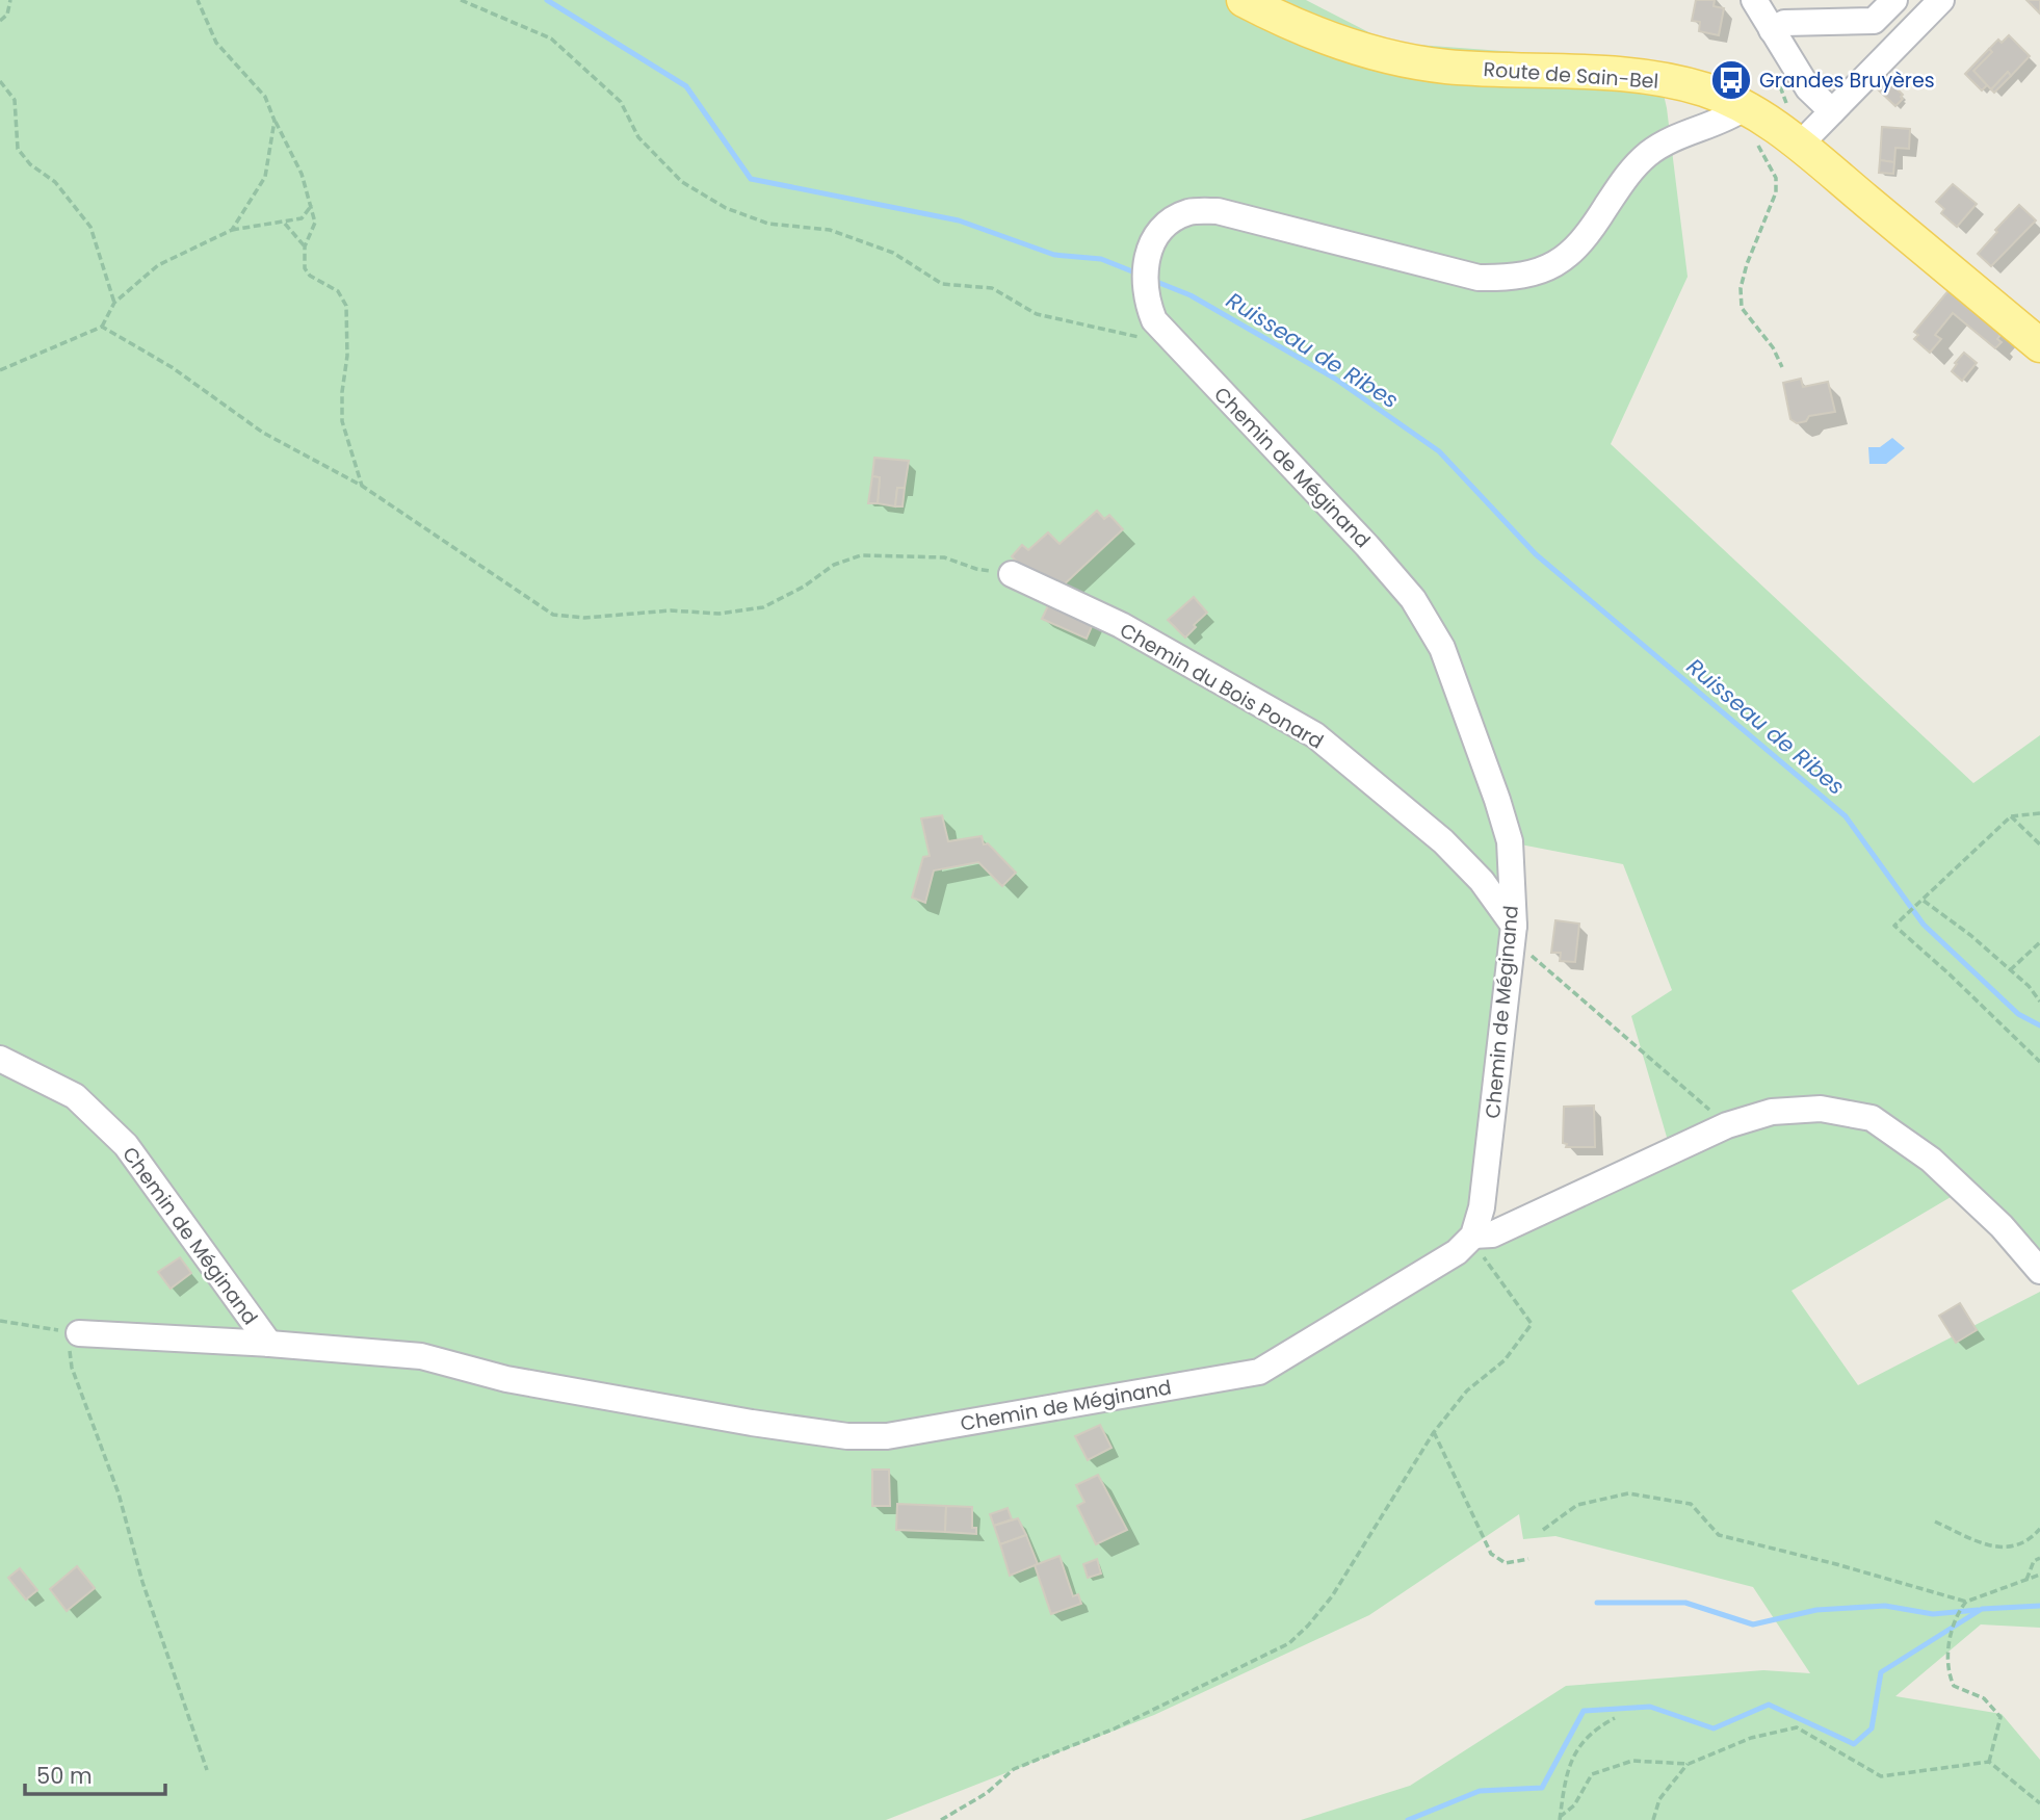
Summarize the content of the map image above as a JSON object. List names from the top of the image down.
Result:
{
  "streets": {
    "main road": ["Route de Sain-Bel"],
    "street": ["Chemin de Méginand", "Chemin du Bois Ponard"]
  },
  "crossings": [
    ["Route de Sain-Bel", "Chemin de Méginand"],
    ["Chemin de Méginand", "Chemin du Bois Ponard"]
  ],
  "water": ["Ruisseau de Ribes"],
  "places": {
    "bus stop": ["Grandes Bruyères"]
  },
  "scale_bar": "50 m"
}
